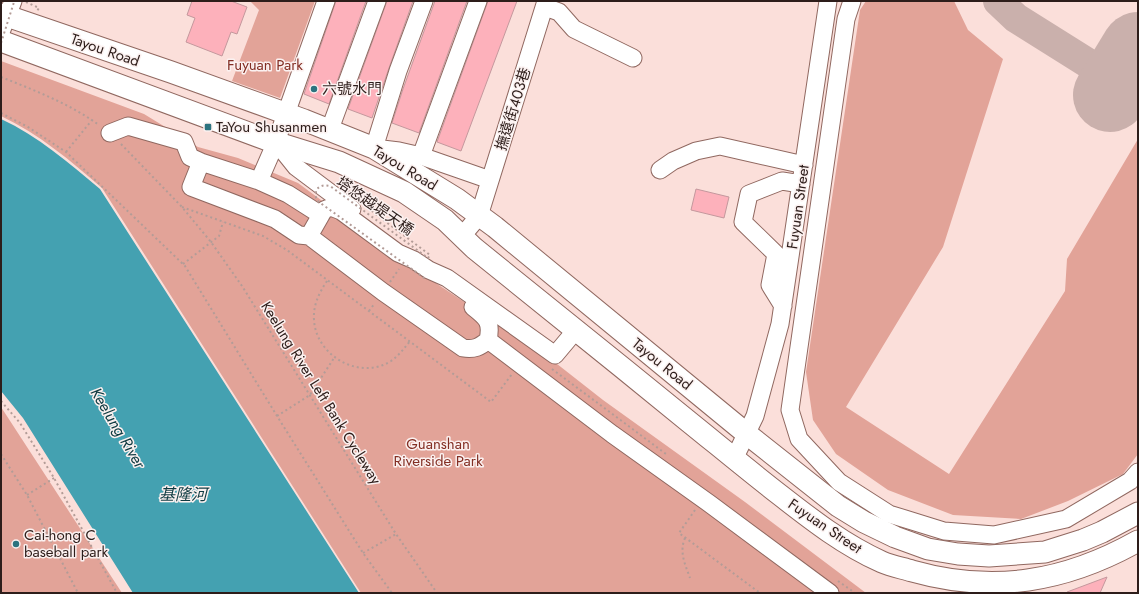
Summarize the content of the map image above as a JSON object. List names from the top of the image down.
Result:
{
  "streets": {
    "main road": ["Tayou Road", "Fuyuan Street"],
    "street": ["撫遠街403巷"],
    "path": ["塔悠越堤天橋", "Keelung River Left Bank Cycleway"]
  },
  "crossings": [
    ["Tayou Road", "撫遠街403巷"],
    ["Tayou Road", "Fuyuan Street"]
  ],
  "water": ["Keelung River", "基隆河"],
  "parks": ["Fuyuan Park", "Guanshan Riverside Park"],
  "places": {
    "other": ["六號水門", "Cai-hong C baseball park"],
    "transit": ["TaYou Shusanmen"]
  }
}
